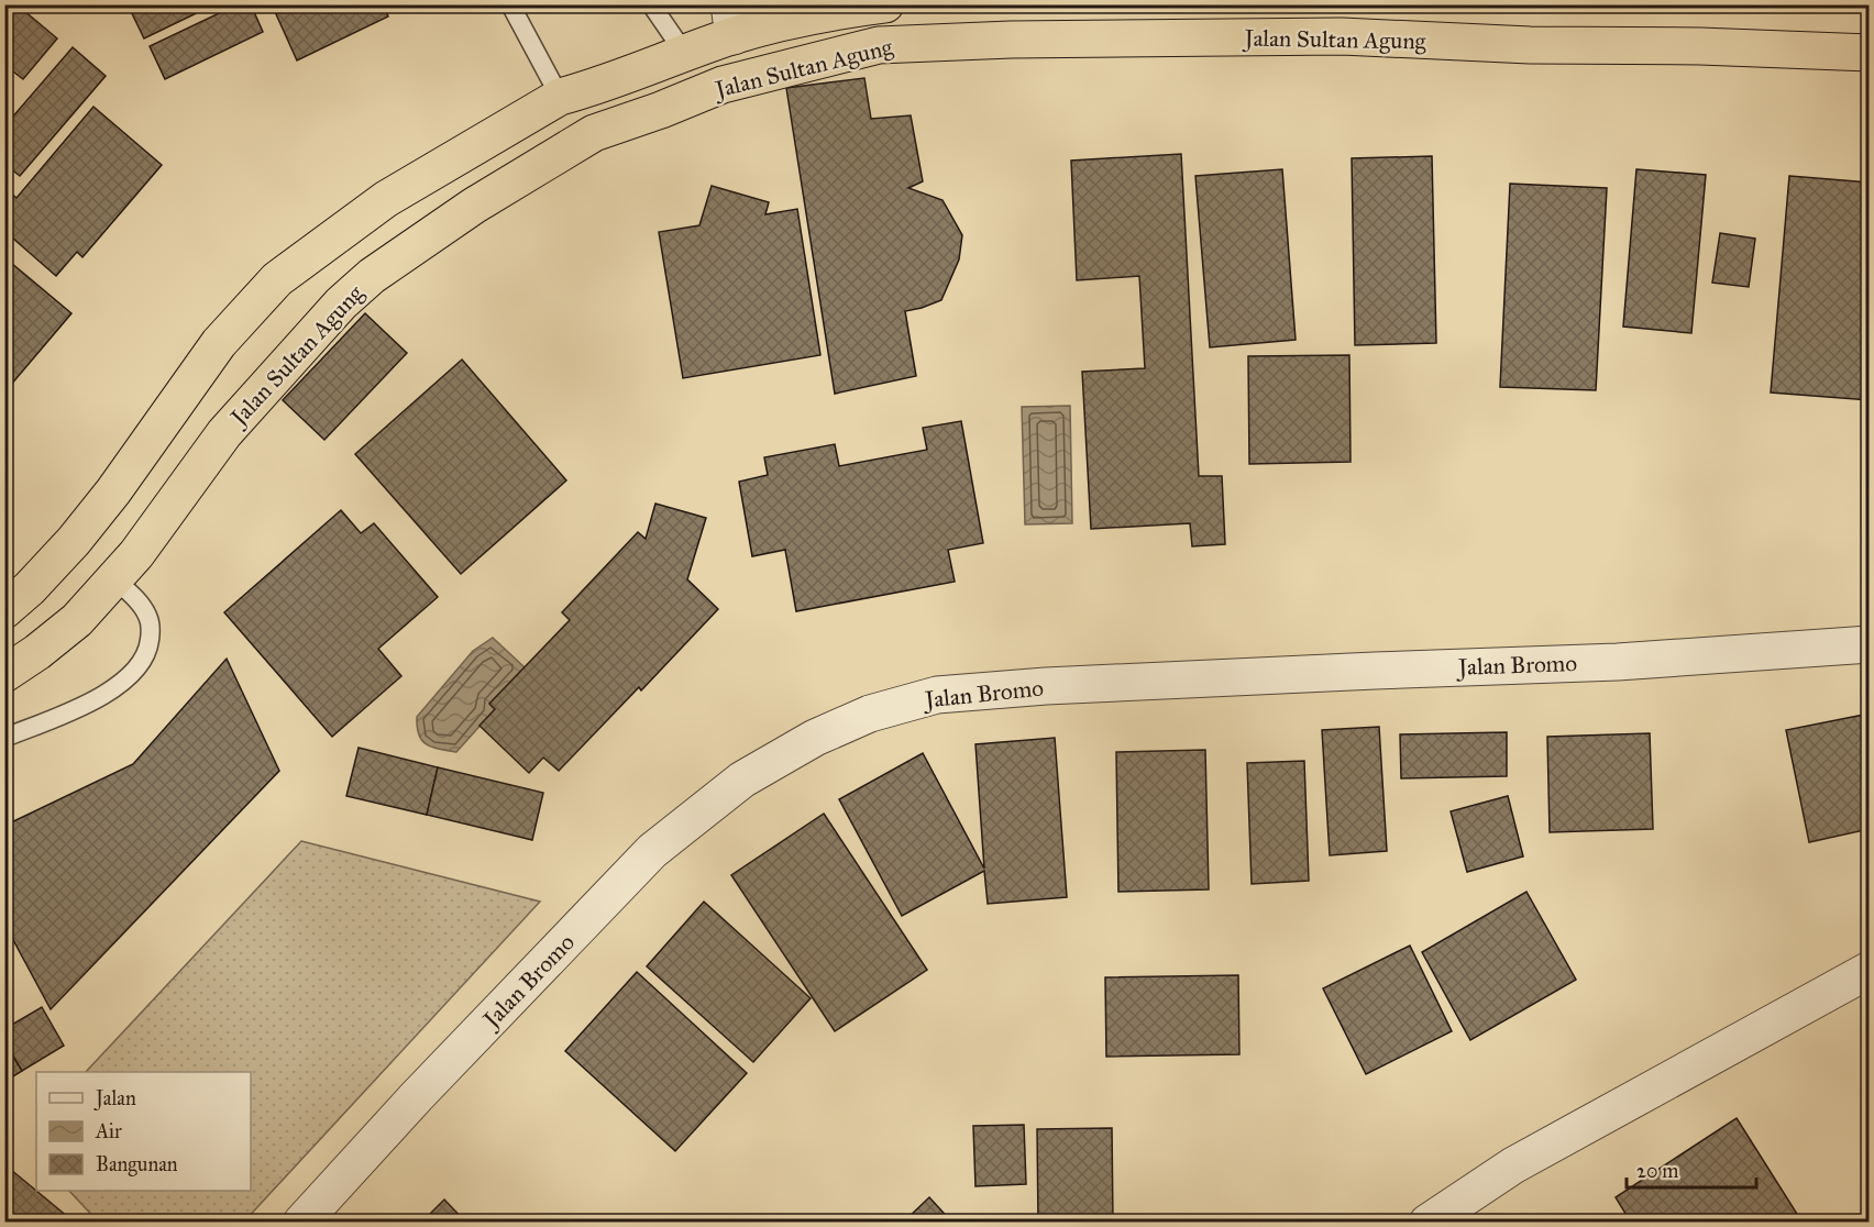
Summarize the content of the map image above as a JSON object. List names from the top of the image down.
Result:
{
  "streets": {
    "highway": ["Jalan Sultan Agung"],
    "street": ["Jalan Bromo"]
  },
  "legend": ["Jalan", "Air", "Bangunan"],
  "scale_bar": "20 m"
}
